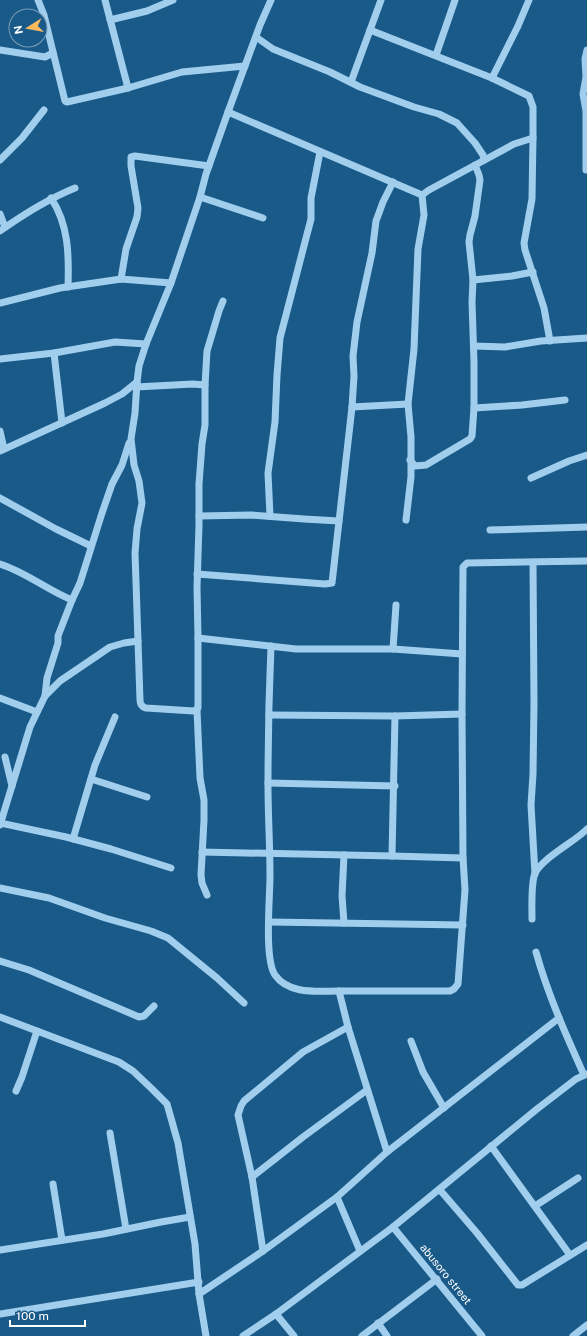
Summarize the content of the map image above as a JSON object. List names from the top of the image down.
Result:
{
  "streets": {
    "street": ["abusoro street"]
  },
  "scale_bar": "100 m",
  "north": "left"
}
